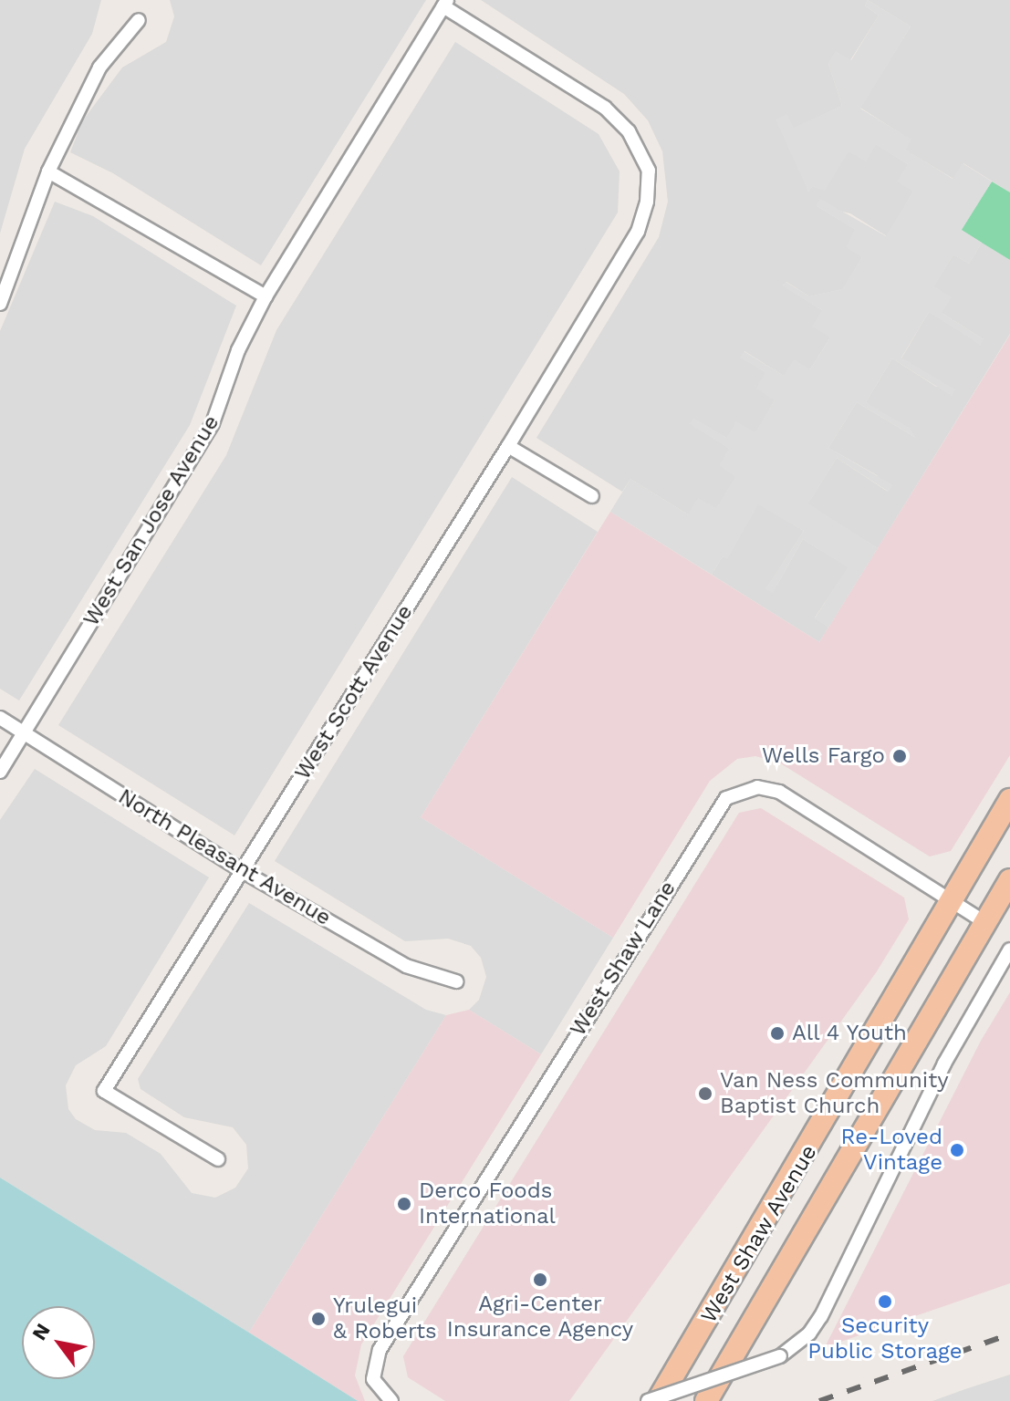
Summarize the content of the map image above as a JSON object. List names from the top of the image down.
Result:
{
  "streets": {
    "main road": ["West Shaw Avenue"],
    "street": [
      "West San Jose Avenue",
      "West Scott Avenue",
      "North Pleasant Avenue",
      "West Shaw Lane"
    ]
  },
  "crossings": [
    ["West San Jose Avenue", "West Scott Avenue"],
    ["West San Jose Avenue", "North Pleasant Avenue"],
    ["West Scott Avenue", "North Pleasant Avenue"],
    ["West Shaw Lane", "West Shaw Avenue"]
  ],
  "places": [
    "Wells Fargo",
    "All 4 Youth",
    "Van Ness Community Baptist Church",
    "Re-Loved Vintage",
    "Derco Foods International",
    "Agri-Center Insurance Agency",
    "Security Public Storage",
    "Yrulegui & Roberts"
  ],
  "north": "top left"
}
